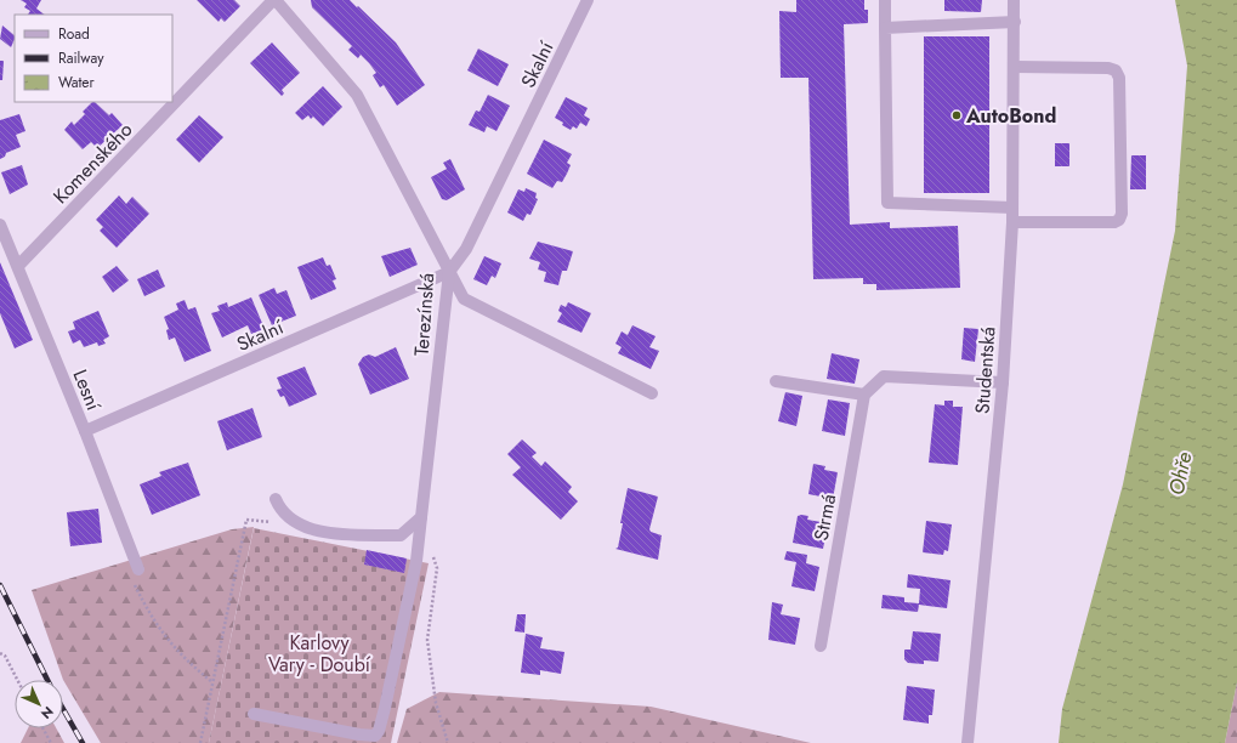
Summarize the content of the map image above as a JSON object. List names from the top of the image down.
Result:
{
  "streets": {
    "street": [
      "Skalní",
      "Komenského",
      "Terezínská",
      "Studentská",
      "Lesní",
      "Strmá"
    ]
  },
  "crossings": [
    ["Skalní", "Terezínská"],
    ["Skalní", "Lesní"],
    ["Komenského", "Terezínská"],
    ["Komenského", "Lesní"]
  ],
  "water": ["Ohře"],
  "parks": ["Karlovy Vary - Doubí"],
  "places": ["AutoBond"],
  "legend": ["Road", "Railway", "Water"],
  "north": "bottom right"
}
